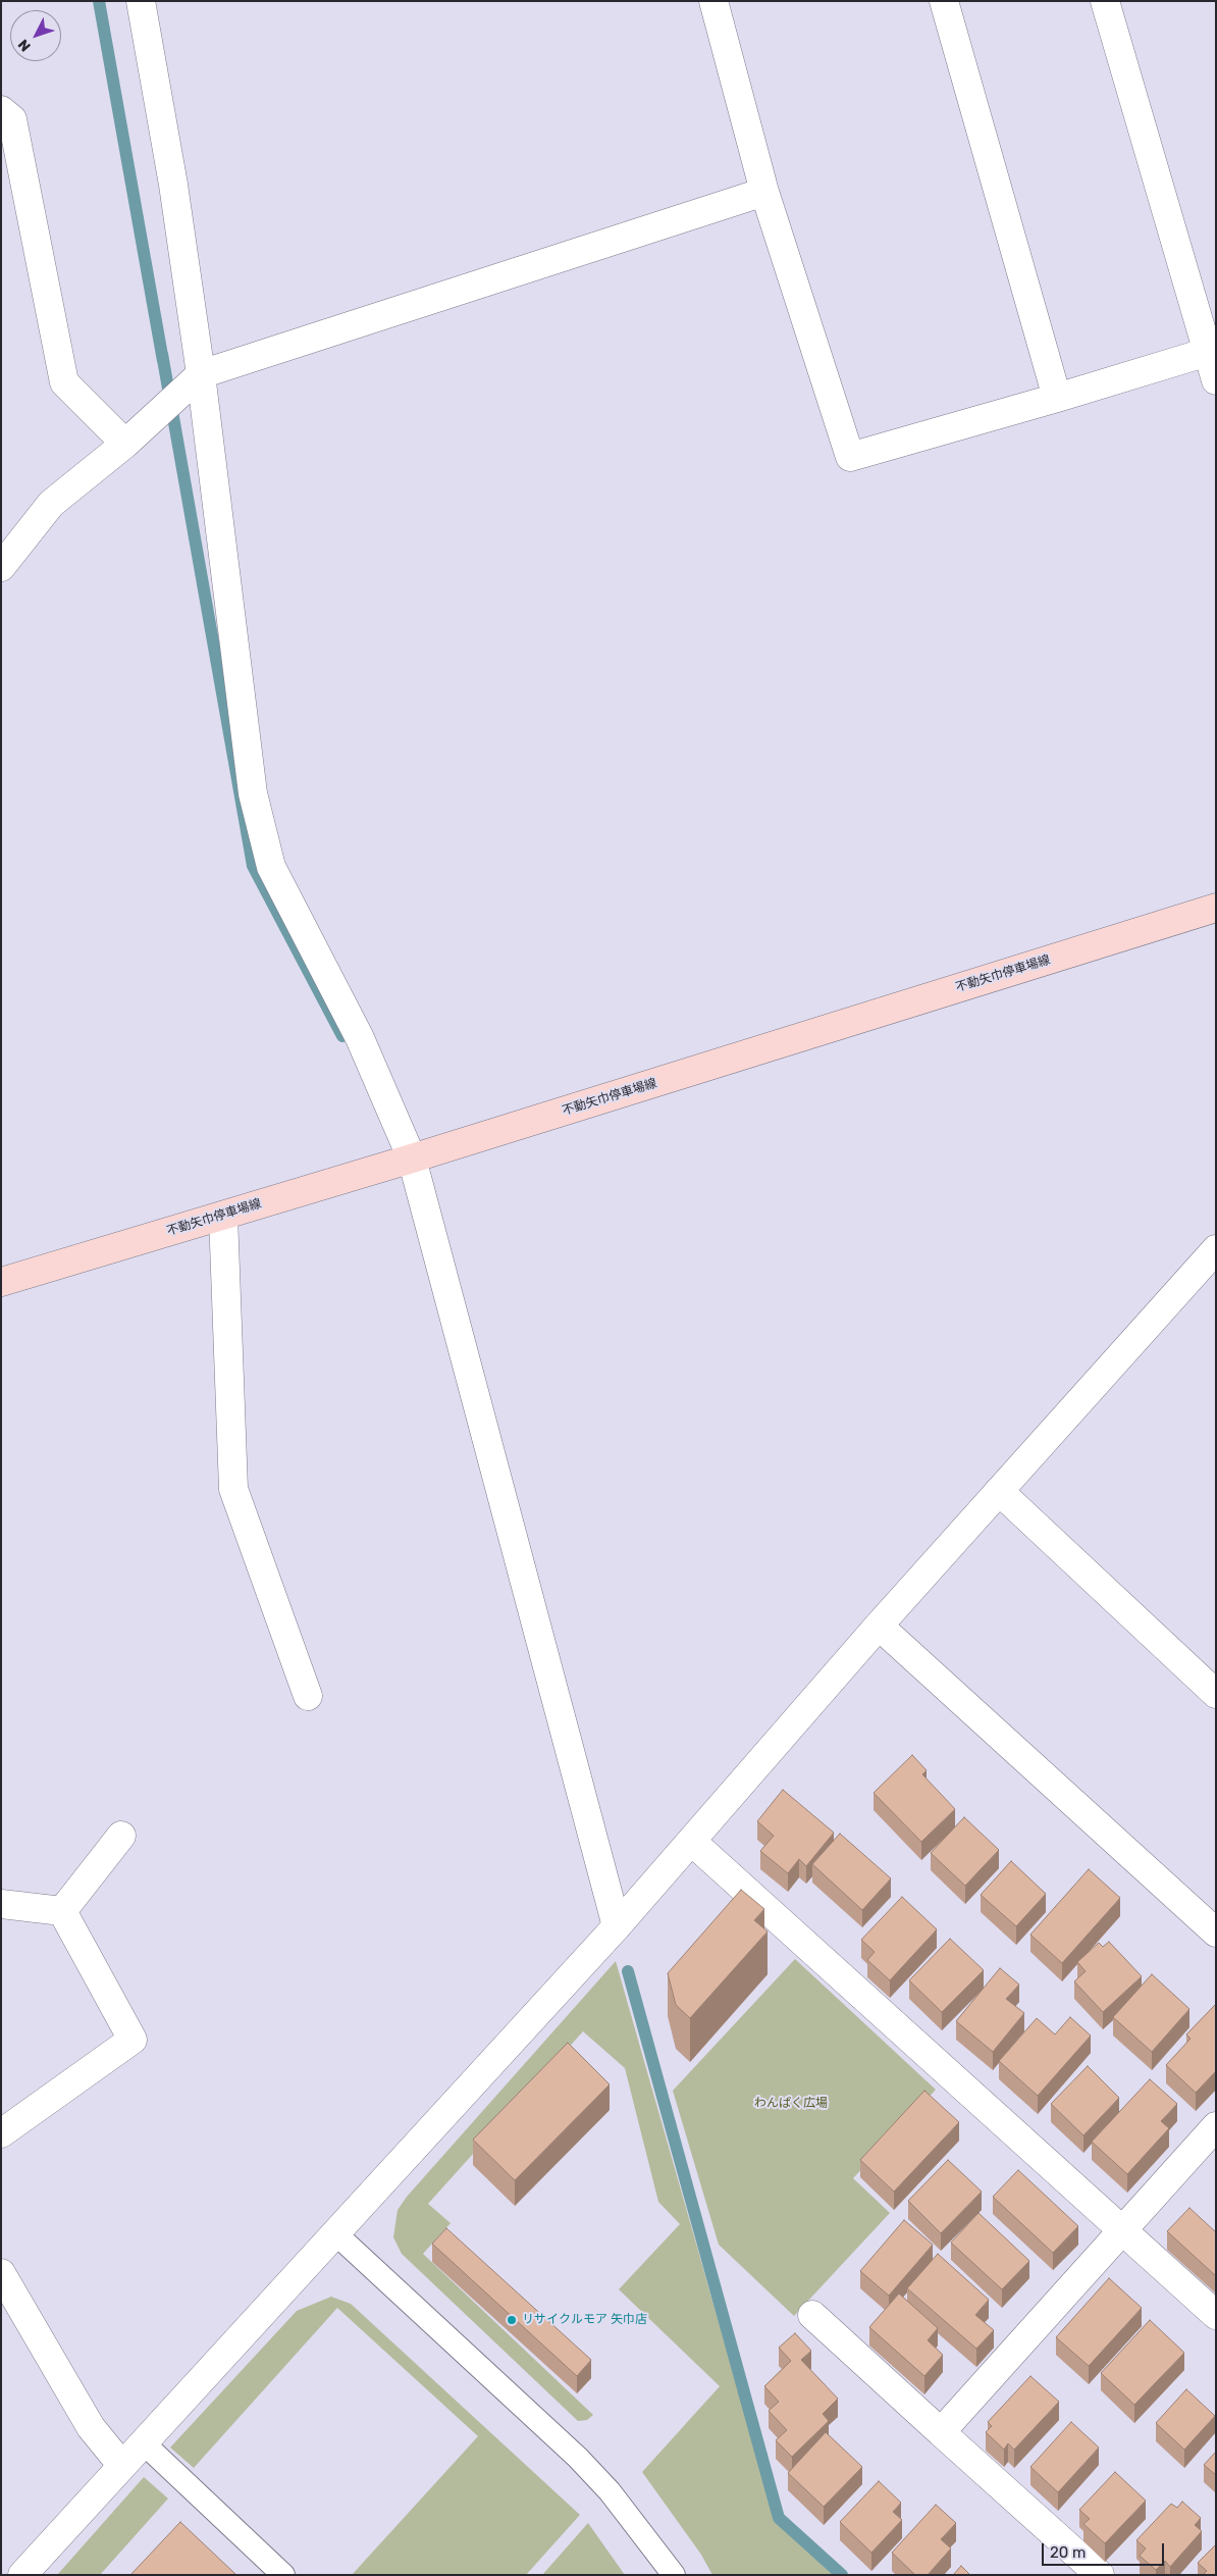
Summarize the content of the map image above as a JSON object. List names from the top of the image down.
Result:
{
  "streets": {
    "main road": ["不動矢巾停車場線"]
  },
  "parks": ["わんぱく広場"],
  "places": ["リサイクルモア 矢巾店"],
  "scale_bar": "20 m",
  "north": "bottom left"
}
